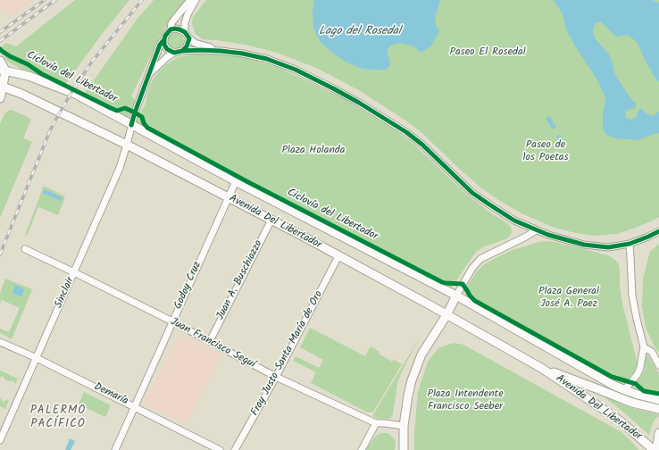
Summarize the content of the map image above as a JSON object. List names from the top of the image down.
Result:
{
  "streets": {
    "main road": ["Avenida Del Libertador"],
    "street": [
      "Juan A. Buschiazzo",
      "Godoy Cruz",
      "Sinclair",
      "Juan Francisco Seguí",
      "Fray Justo Santa María de Oro",
      "Demaría"
    ],
    "cycle path": ["Ciclovía del Libertador"]
  },
  "crossings": [
    ["Avenida Del Libertador", "Juan A. Buschiazzo"],
    ["Avenida Del Libertador", "Godoy Cruz"],
    ["Avenida Del Libertador", "Sinclair"],
    ["Avenida Del Libertador", "Fray Justo Santa María de Oro"],
    ["Juan A. Buschiazzo", "Juan Francisco Seguí"],
    ["Godoy Cruz", "Juan Francisco Seguí"],
    ["Godoy Cruz", "Demaría"],
    ["Sinclair", "Juan Francisco Seguí"],
    ["Sinclair", "Demaría"],
    ["Juan Francisco Seguí", "Fray Justo Santa María de Oro"]
  ],
  "districts": ["PALERMO PACÍFICO"],
  "water": ["Lago del Rosedal"],
  "parks": [
    "Paseo El Rosedal",
    "Paseo de los Poetas",
    "Plaza Holanda",
    "Plaza General José A. Paez",
    "Plaza Intendente Francisco Seeber"
  ]
}
